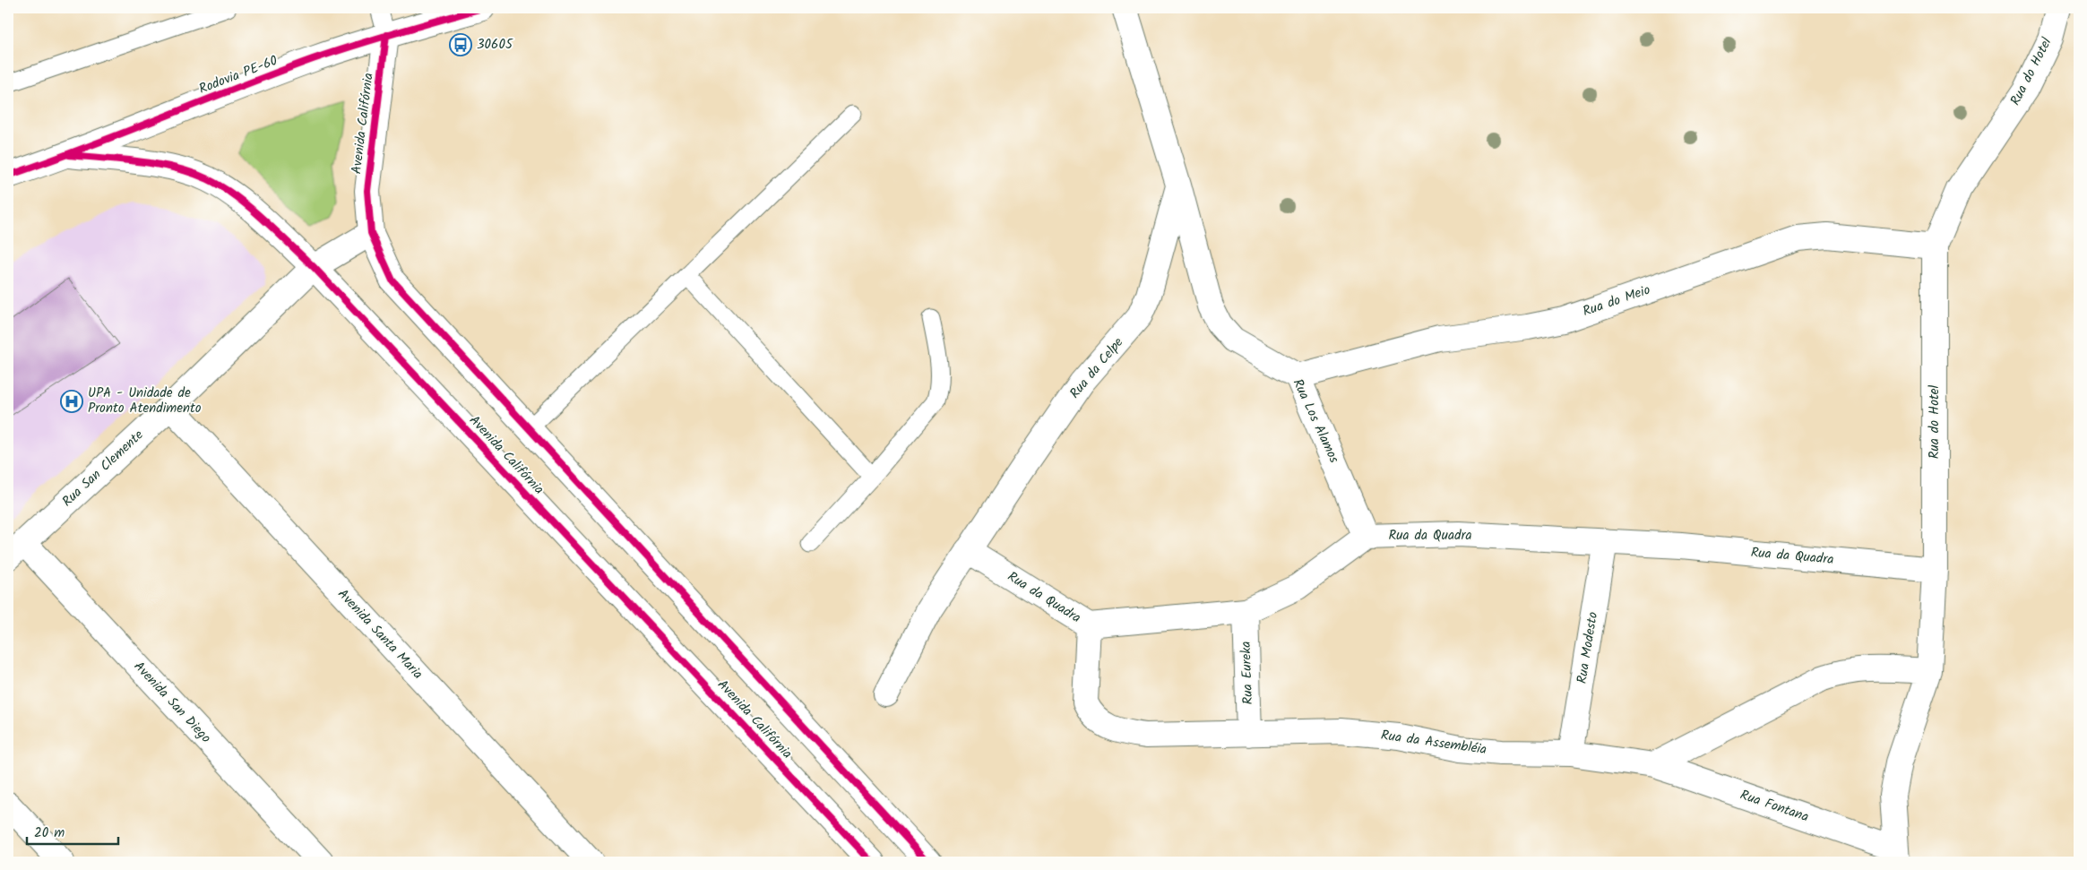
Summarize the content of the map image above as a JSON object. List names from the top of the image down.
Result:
{
  "streets": {
    "street": [
      "Rua do Hotel",
      "Rodovia PE-60",
      "Avenida Califórnia",
      "Rua do Meio",
      "Rua da Celpe",
      "Rua Los Alamos",
      "Rua San Clemente",
      "Rua da Quadra",
      "Avenida Santa Maria",
      "Rua Modesto",
      "Rua Eureka",
      "Avenida San Diego",
      "Rua da Assembléia",
      "Rua Fontana"
    ]
  },
  "crossings": [
    ["Rua do Hotel", "Rua do Meio"],
    ["Rua do Hotel", "Rua da Quadra"],
    ["Rua do Hotel", "Rua Fontana"],
    ["Rodovia PE-60", "Avenida Califórnia"],
    ["Avenida Califórnia", "Rua San Clemente"],
    ["Rua do Meio", "Rua Los Alamos"],
    ["Rua da Celpe", "Rua Los Alamos"],
    ["Rua da Celpe", "Rua da Quadra"],
    ["Rua Los Alamos", "Rua da Quadra"],
    ["Rua San Clemente", "Avenida Santa Maria"],
    ["Rua San Clemente", "Avenida San Diego"],
    ["Rua da Quadra", "Rua Modesto"],
    ["Rua da Quadra", "Rua Eureka"],
    ["Rua da Quadra", "Rua da Assembléia"],
    ["Rua Modesto", "Rua da Assembléia"],
    ["Rua Eureka", "Rua da Assembléia"],
    ["Rua da Assembléia", "Rua Fontana"]
  ],
  "places": {
    "bus stop": ["30605"],
    "hospital": ["UPA - Unidade de Pronto Atendimento"]
  },
  "scale_bar": "20 m"
}
